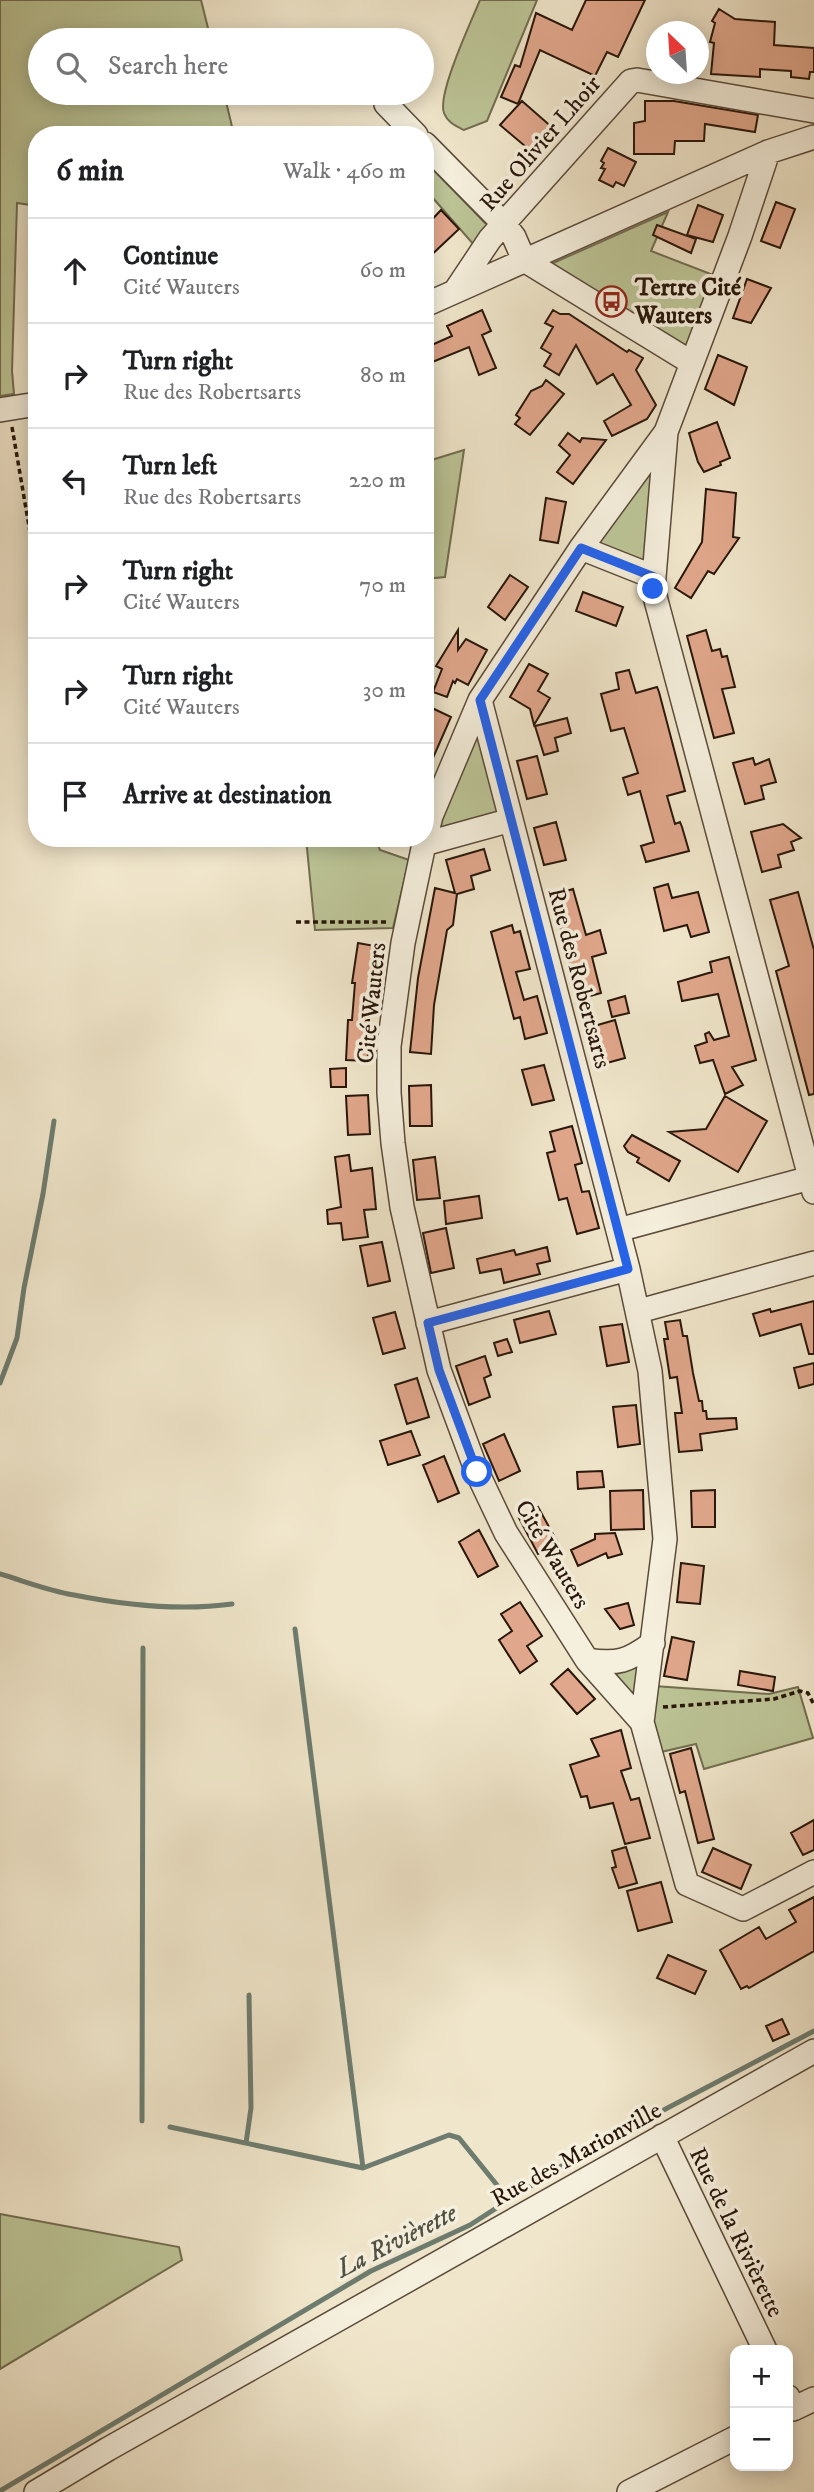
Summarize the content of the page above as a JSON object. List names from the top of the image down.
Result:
{
  "streets": {
    "street": [
      "Rue Olivier Lhoir",
      "Rue des Robertsarts",
      "Cité Wauters",
      "Rue des Marionville",
      "Rue de la Rivièrette"
    ]
  },
  "crossings": [
    ["Rue des Robertsarts", "Cité Wauters"],
    ["Rue des Marionville", "Rue de la Rivièrette"]
  ],
  "water": ["La Rivièrette"],
  "places": {
    "bus stop": ["Tertre Cité Wauters"]
  },
  "north": "top left",
  "page": {
    "search": "Search here",
    "heading": ["6 min", "Walk · 460 m"],
    "list": [
      ["Continue", "Cité Wauters", "60 m"],
      ["Turn right", "Rue des Robertsarts", "80 m"],
      ["Turn left", "Rue des Robertsarts", "220 m"],
      ["Turn right", "Cité Wauters", "70 m"],
      ["Turn right", "Cité Wauters", "30 m"],
      "Arrive at destination"
    ],
    "map_buttons": ["+", "−"]
  }
}
